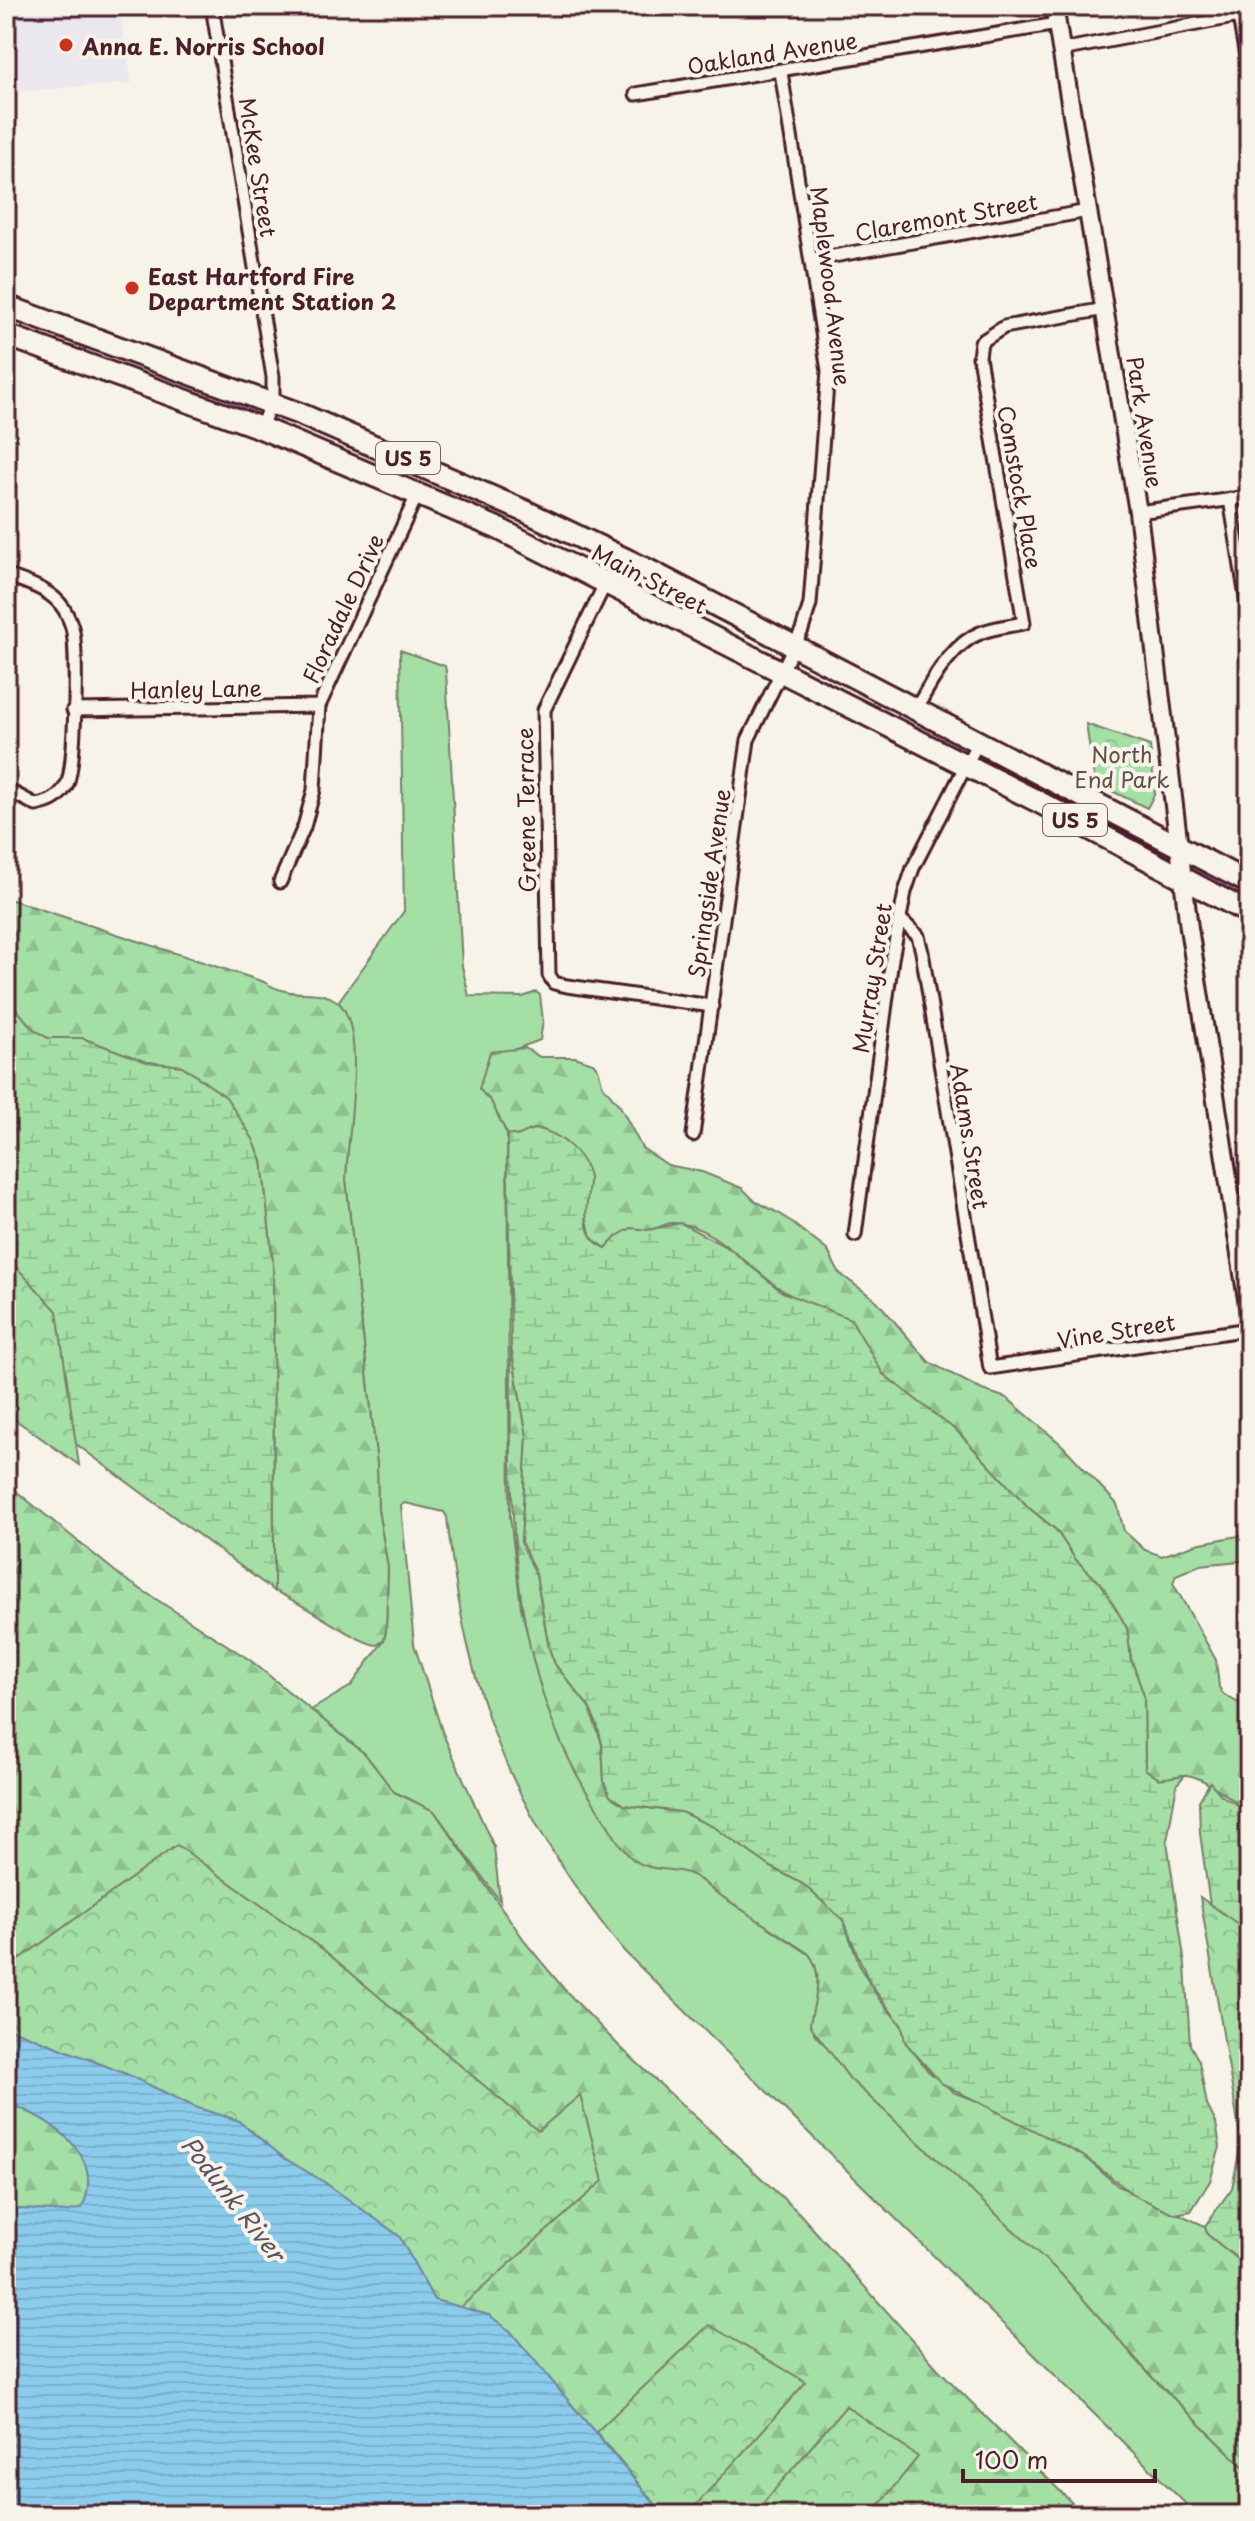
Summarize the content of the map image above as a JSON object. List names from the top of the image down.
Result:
{
  "streets": {
    "highway": ["US 5", "Main Street"],
    "street": [
      "Oakland Avenue",
      "McKee Street",
      "Claremont Street",
      "Maplewood Avenue",
      "Park Avenue",
      "Comstock Place",
      "Floradale Drive",
      "Hanley Lane",
      "Greene Terrace",
      "Springside Avenue",
      "Murray Street",
      "Adams Street",
      "Vine Street"
    ]
  },
  "crossings": [
    ["Oakland Avenue", "Maplewood Avenue"],
    ["Oakland Avenue", "Park Avenue"],
    ["McKee Street", "Main Street"],
    ["Claremont Street", "Maplewood Avenue"],
    ["Claremont Street", "Park Avenue"],
    ["Maplewood Avenue", "Main Street"],
    ["Maplewood Avenue", "Springside Avenue"],
    ["Park Avenue", "Comstock Place"],
    ["Park Avenue", "Main Street"],
    ["Comstock Place", "Main Street"],
    ["Main Street", "Floradale Drive"],
    ["Main Street", "Greene Terrace"],
    ["Main Street", "Springside Avenue"],
    ["Main Street", "Murray Street"],
    ["Floradale Drive", "Hanley Lane"],
    ["Greene Terrace", "Springside Avenue"],
    ["Murray Street", "Adams Street"],
    ["Adams Street", "Vine Street"]
  ],
  "water": ["Podunk River"],
  "parks": ["North End Park"],
  "places": ["Anna E. Norris School", "East Hartford Fire Department Station 2"],
  "scale_bar": "100 m"
}
